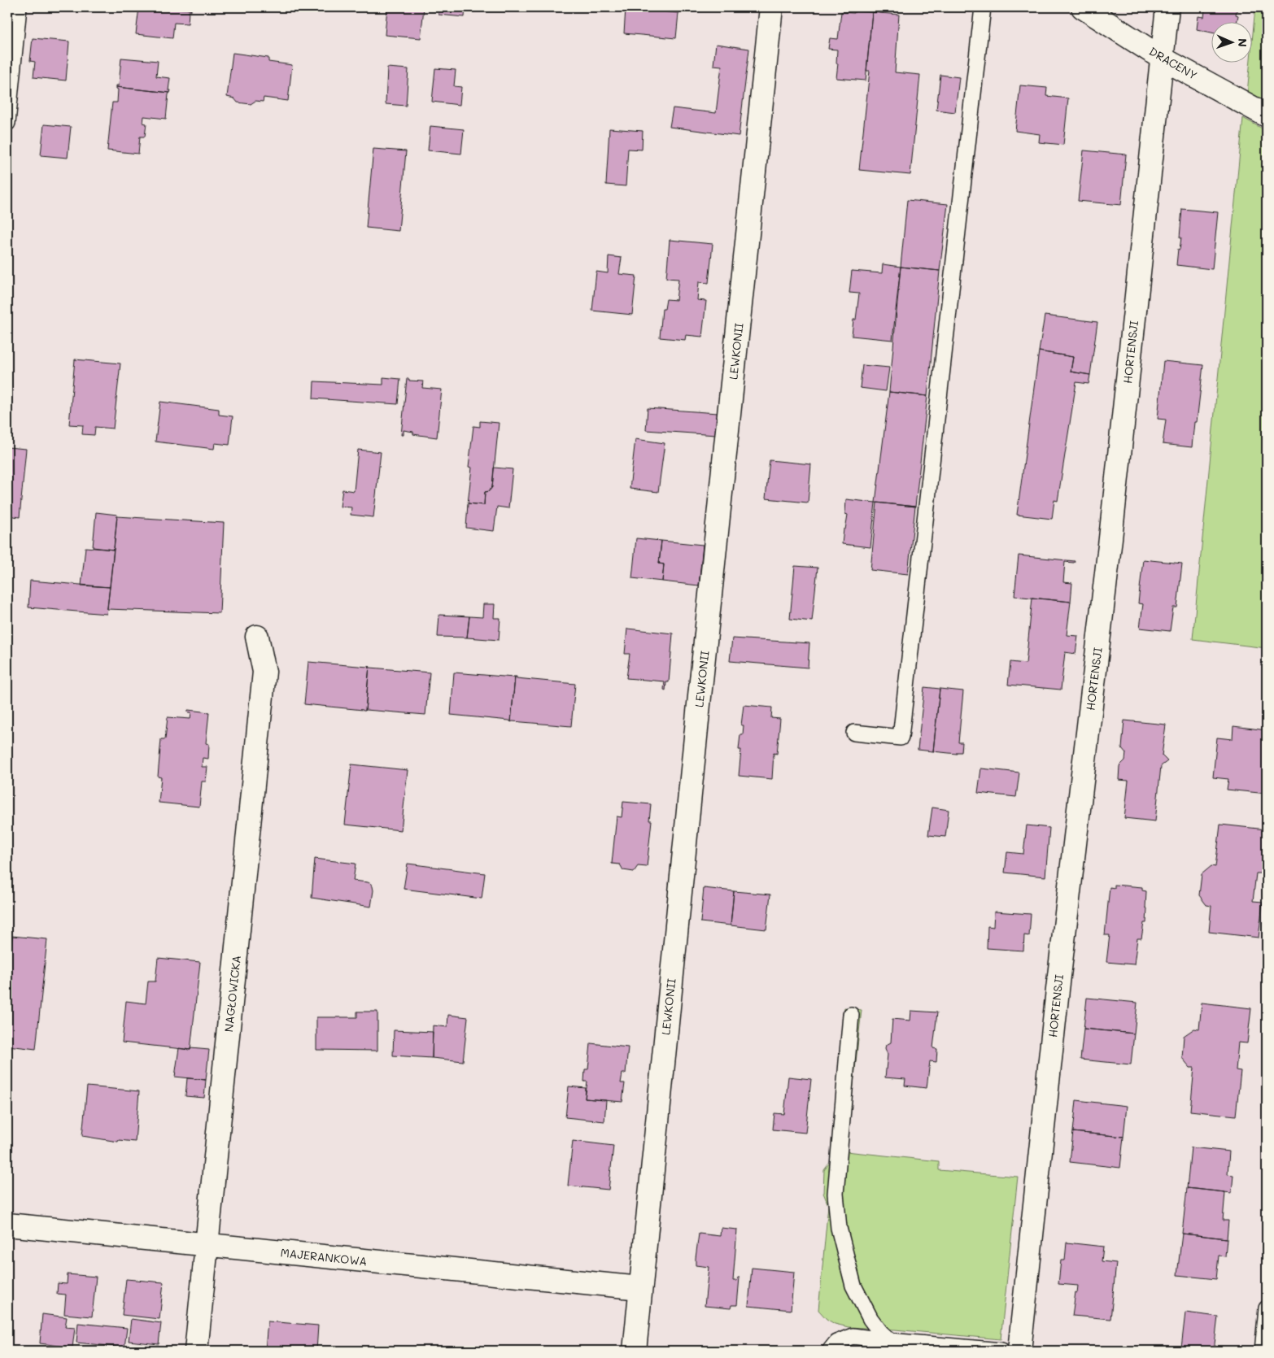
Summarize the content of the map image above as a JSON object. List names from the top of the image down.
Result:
{
  "streets": {
    "street": [
      "DRACENY",
      "LEWKONII",
      "HORTENSJI",
      "NAGŁOWICKA",
      "MAJERANKOWA"
    ]
  },
  "crossings": [
    ["DRACENY", "HORTENSJI"],
    ["LEWKONII", "MAJERANKOWA"],
    ["NAGŁOWICKA", "MAJERANKOWA"]
  ],
  "north": "right"
}
